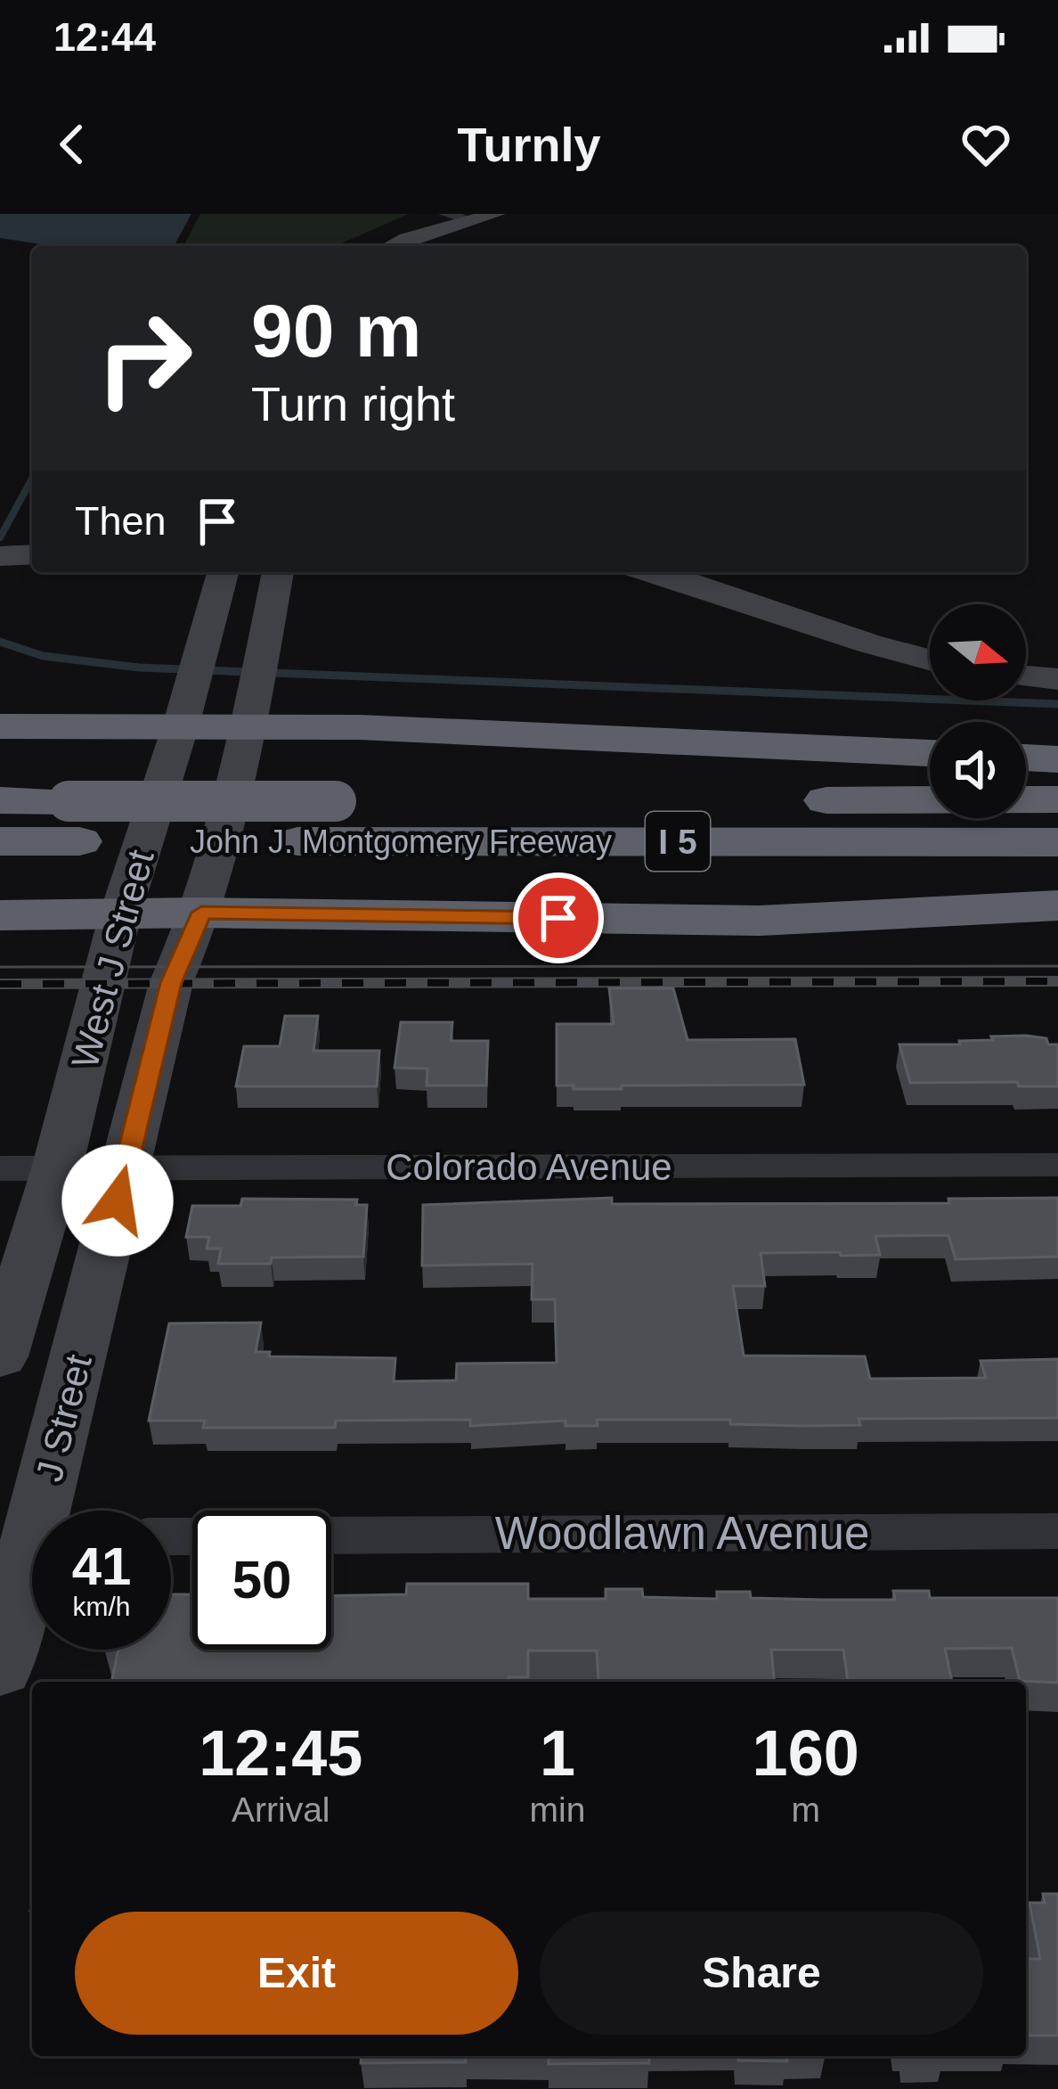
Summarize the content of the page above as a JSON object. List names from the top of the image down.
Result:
{
  "streets": {
    "highway": ["John J. Montgomery Freeway", "I 5"],
    "main road": ["West J Street", "J Street"],
    "street": ["Colorado Avenue", "Woodlawn Avenue"]
  },
  "crossings": [
    ["West J Street", "Colorado Avenue"],
    ["West J Street", "J Street"],
    ["Colorado Avenue", "J Street"]
  ],
  "north": "right",
  "page": {
    "status": "12:44",
    "header": "Turnly",
    "turn": ["90 m", "Turn right"],
    "then": "Then",
    "speed": "41 km/h",
    "limit": "50",
    "eta": [
      "12:45",
      "Arrival",
      "1",
      "min",
      "160",
      "m"
    ],
    "buttons": ["Exit", "Share"]
  }
}
